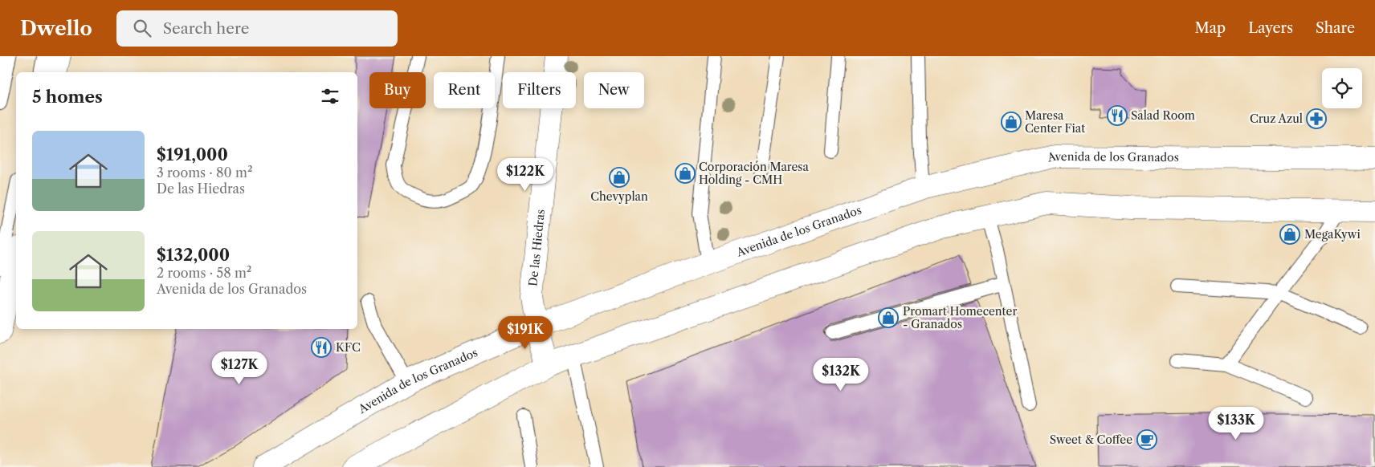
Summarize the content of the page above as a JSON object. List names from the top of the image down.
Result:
{
  "streets": {
    "main road": ["Avenida de los Granados", "De las Hiedras"]
  },
  "crossings": [
    ["Avenida de los Granados", "De las Hiedras"]
  ],
  "places": {
    "restaurant": ["Salad Room", "KFC"],
    "pharmacy": ["Cruz Azul"],
    "shop": [
      "Maresa Center Fiat",
      "Corporación Maresa Holding - CMH",
      "Chevyplan",
      "MegaKywi",
      "Promart Homecenter - Granados"
    ],
    "cafe": ["Sweet & Coffee"]
  },
  "page": {
    "header": "Dwello",
    "search": "Search here",
    "nav": ["Map", "Layers", "Share"],
    "chip": [
      "Buy",
      "Rent",
      "Filters",
      "New"
    ],
    "heading": "5 homes",
    "list": [
      {
        "name": "$191,000",
        "note": "3 rooms · 80 m² · De las Hiedras"
      },
      {
        "name": "$132,000",
        "note": "2 rooms · 58 m² · Avenida de los Granados"
      }
    ],
    "price": [
      "$122K",
      "$191K",
      "$127K",
      "$132K",
      "$133K"
    ]
  }
}
